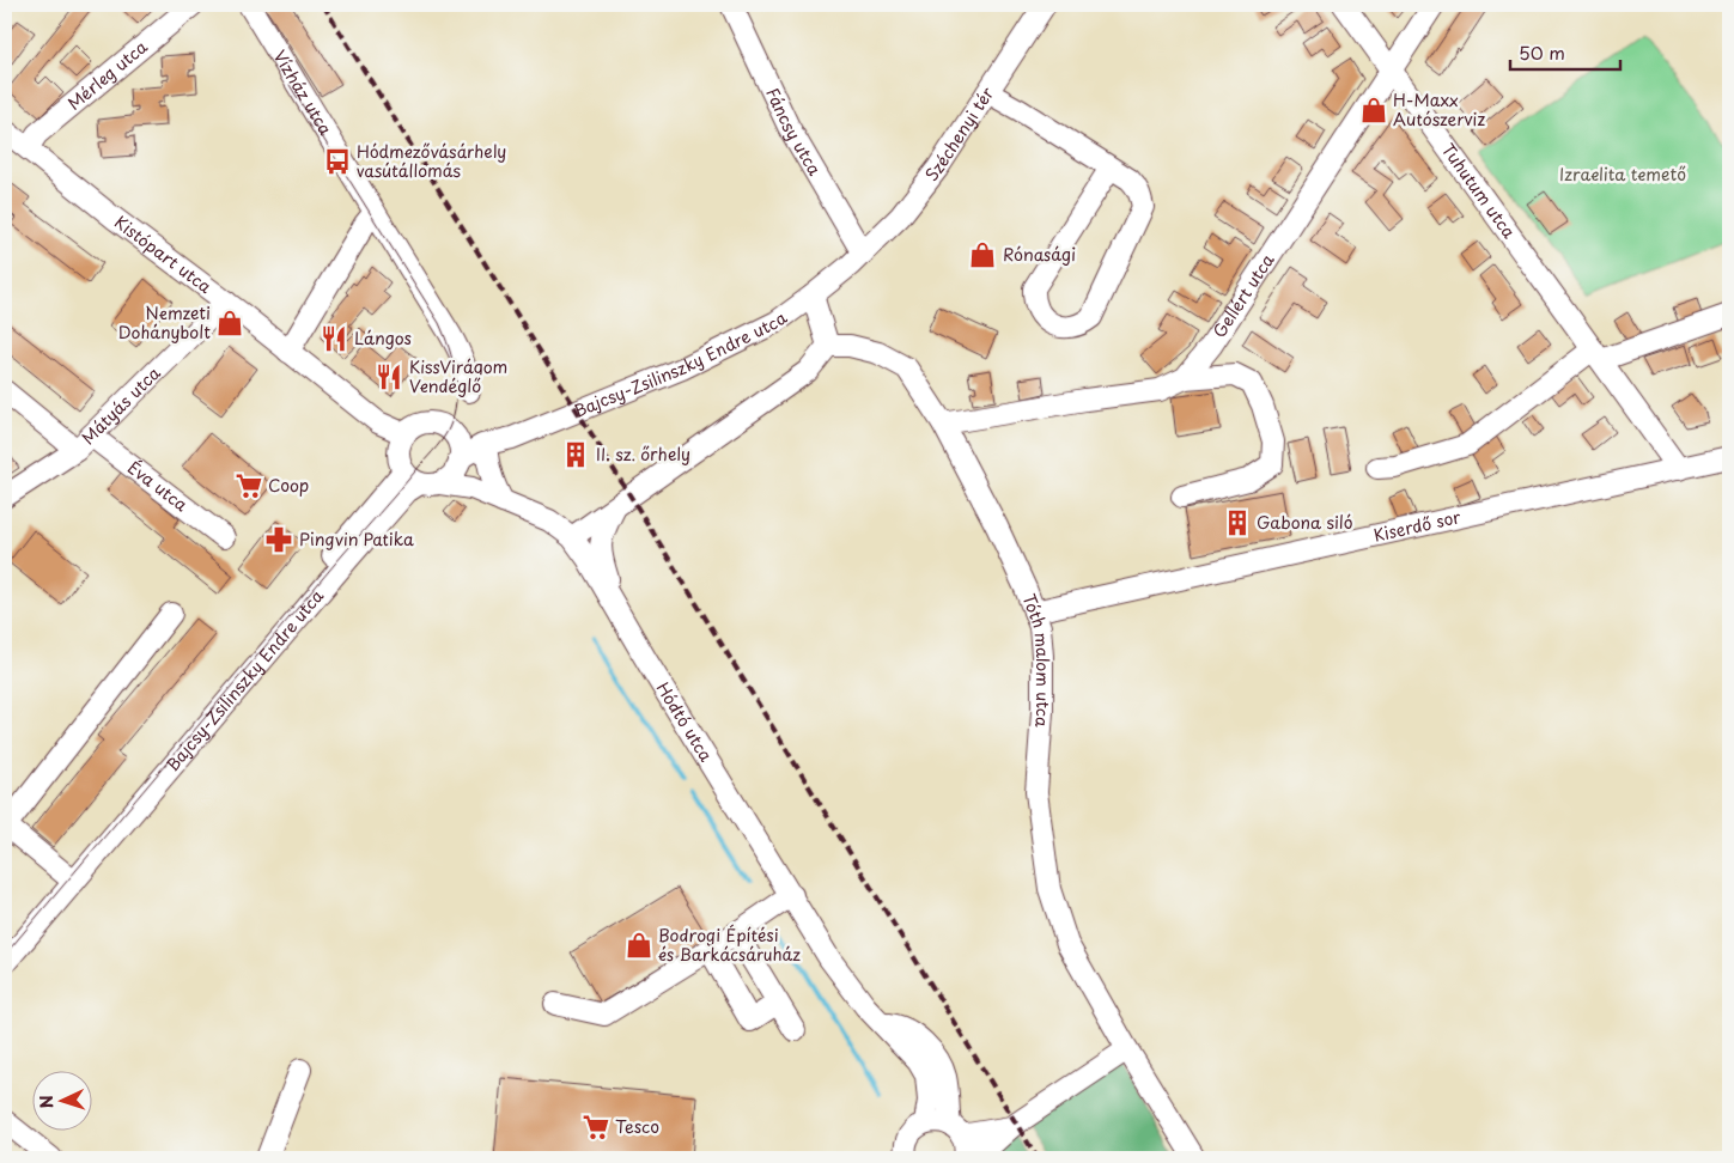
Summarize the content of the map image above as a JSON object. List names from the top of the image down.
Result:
{
  "streets": {
    "street": [
      "Mérleg utca",
      "Vízház utca",
      "Fáncsy utca",
      "Széchenyi tér",
      "Tuhutum utca",
      "Kistópart utca",
      "Gellért utca",
      "Bajcsy-Zsilinszky Endre utca",
      "Mátyás utca",
      "Éva utca",
      "Kiserdő sor",
      "Tóth malom utca",
      "Hódtó utca"
    ]
  },
  "crossings": [
    ["Mérleg utca", "Kistópart utca"],
    ["Fáncsy utca", "Széchenyi tér"],
    ["Fáncsy utca", "Bajcsy-Zsilinszky Endre utca"],
    ["Széchenyi tér", "Bajcsy-Zsilinszky Endre utca"],
    ["Tuhutum utca", "Gellért utca"],
    ["Tuhutum utca", "Kiserdő sor"],
    ["Kistópart utca", "Bajcsy-Zsilinszky Endre utca"],
    ["Kistópart utca", "Mátyás utca"],
    ["Kistópart utca", "Hódtó utca"],
    ["Gellért utca", "Tóth malom utca"],
    ["Bajcsy-Zsilinszky Endre utca", "Hódtó utca"],
    ["Mátyás utca", "Éva utca"],
    ["Kiserdő sor", "Tóth malom utca"]
  ],
  "parks": ["Izraelita temető"],
  "places": {
    "shop": [
      "H-Maxx Autószerviz",
      "Rónasági",
      "Nemzeti Dohánybolt",
      "Bodrogi Építési és Barkácsáruház"
    ],
    "bus stop": ["Hódmezővásárhely vasútállomás"],
    "restaurant": ["Lángos", "KissVirágom Vendéglő"],
    "building": ["II. sz. őrhely", "Gabona siló"],
    "supermarket": ["Coop", "Tesco"],
    "pharmacy": ["Pingvin Patika"]
  },
  "scale_bar": "50 m",
  "north": "left"
}
